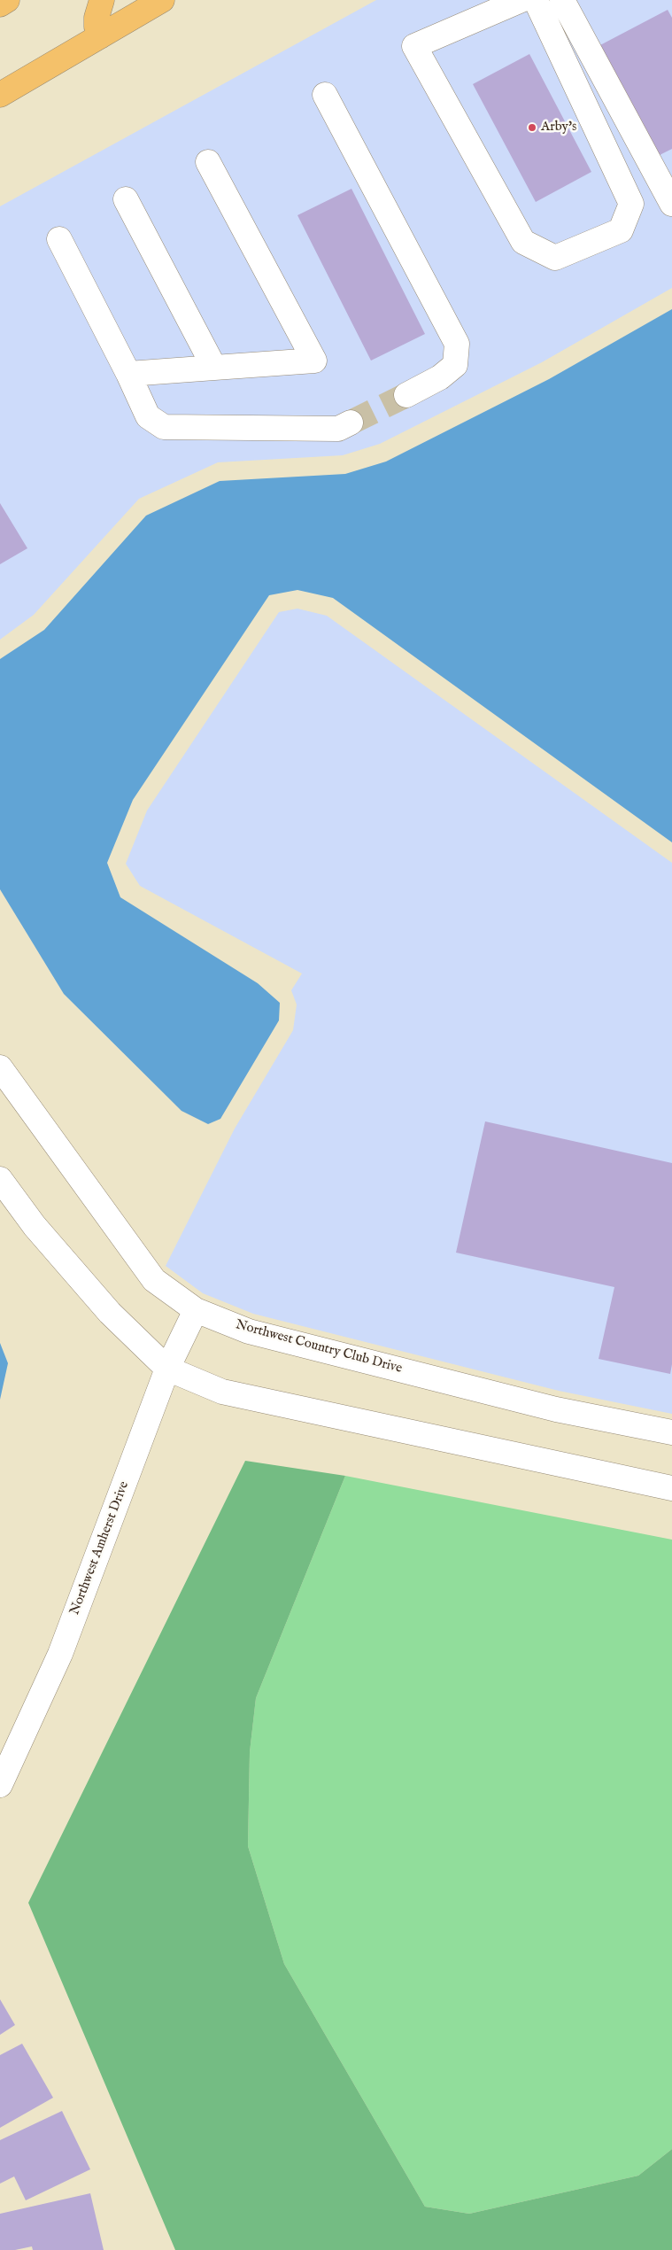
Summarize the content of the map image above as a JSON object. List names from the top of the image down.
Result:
{
  "streets": {
    "street": ["Northwest Country Club Drive", "Northwest Amherst Drive"]
  },
  "crossings": [
    ["Northwest Country Club Drive", "Northwest Amherst Drive"]
  ],
  "places": ["Arby's"]
}
